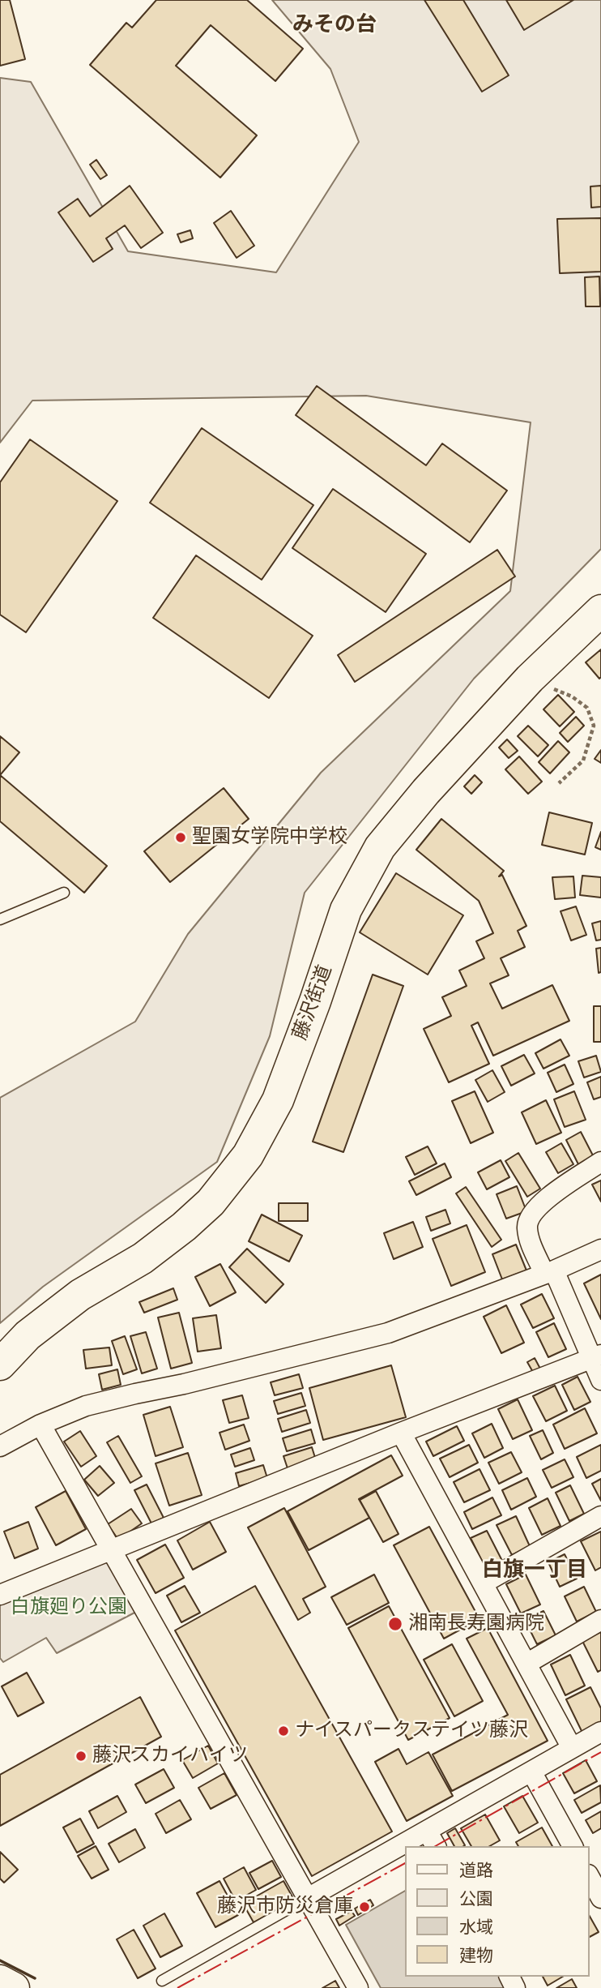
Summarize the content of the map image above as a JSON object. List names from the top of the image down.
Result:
{
  "streets": {
    "highway": ["藤沢街道"]
  },
  "districts": ["みその台", "白旗一丁目"],
  "parks": ["白旗廻り公園"],
  "places": [
    "聖園女学院中学校",
    "湘南長寿園病院",
    "ナイスパークステイツ藤沢",
    "藤沢スカイハイツ",
    "藤沢市防災倉庫"
  ],
  "legend": [
    "道路",
    "公園",
    "水域",
    "建物"
  ]
}
